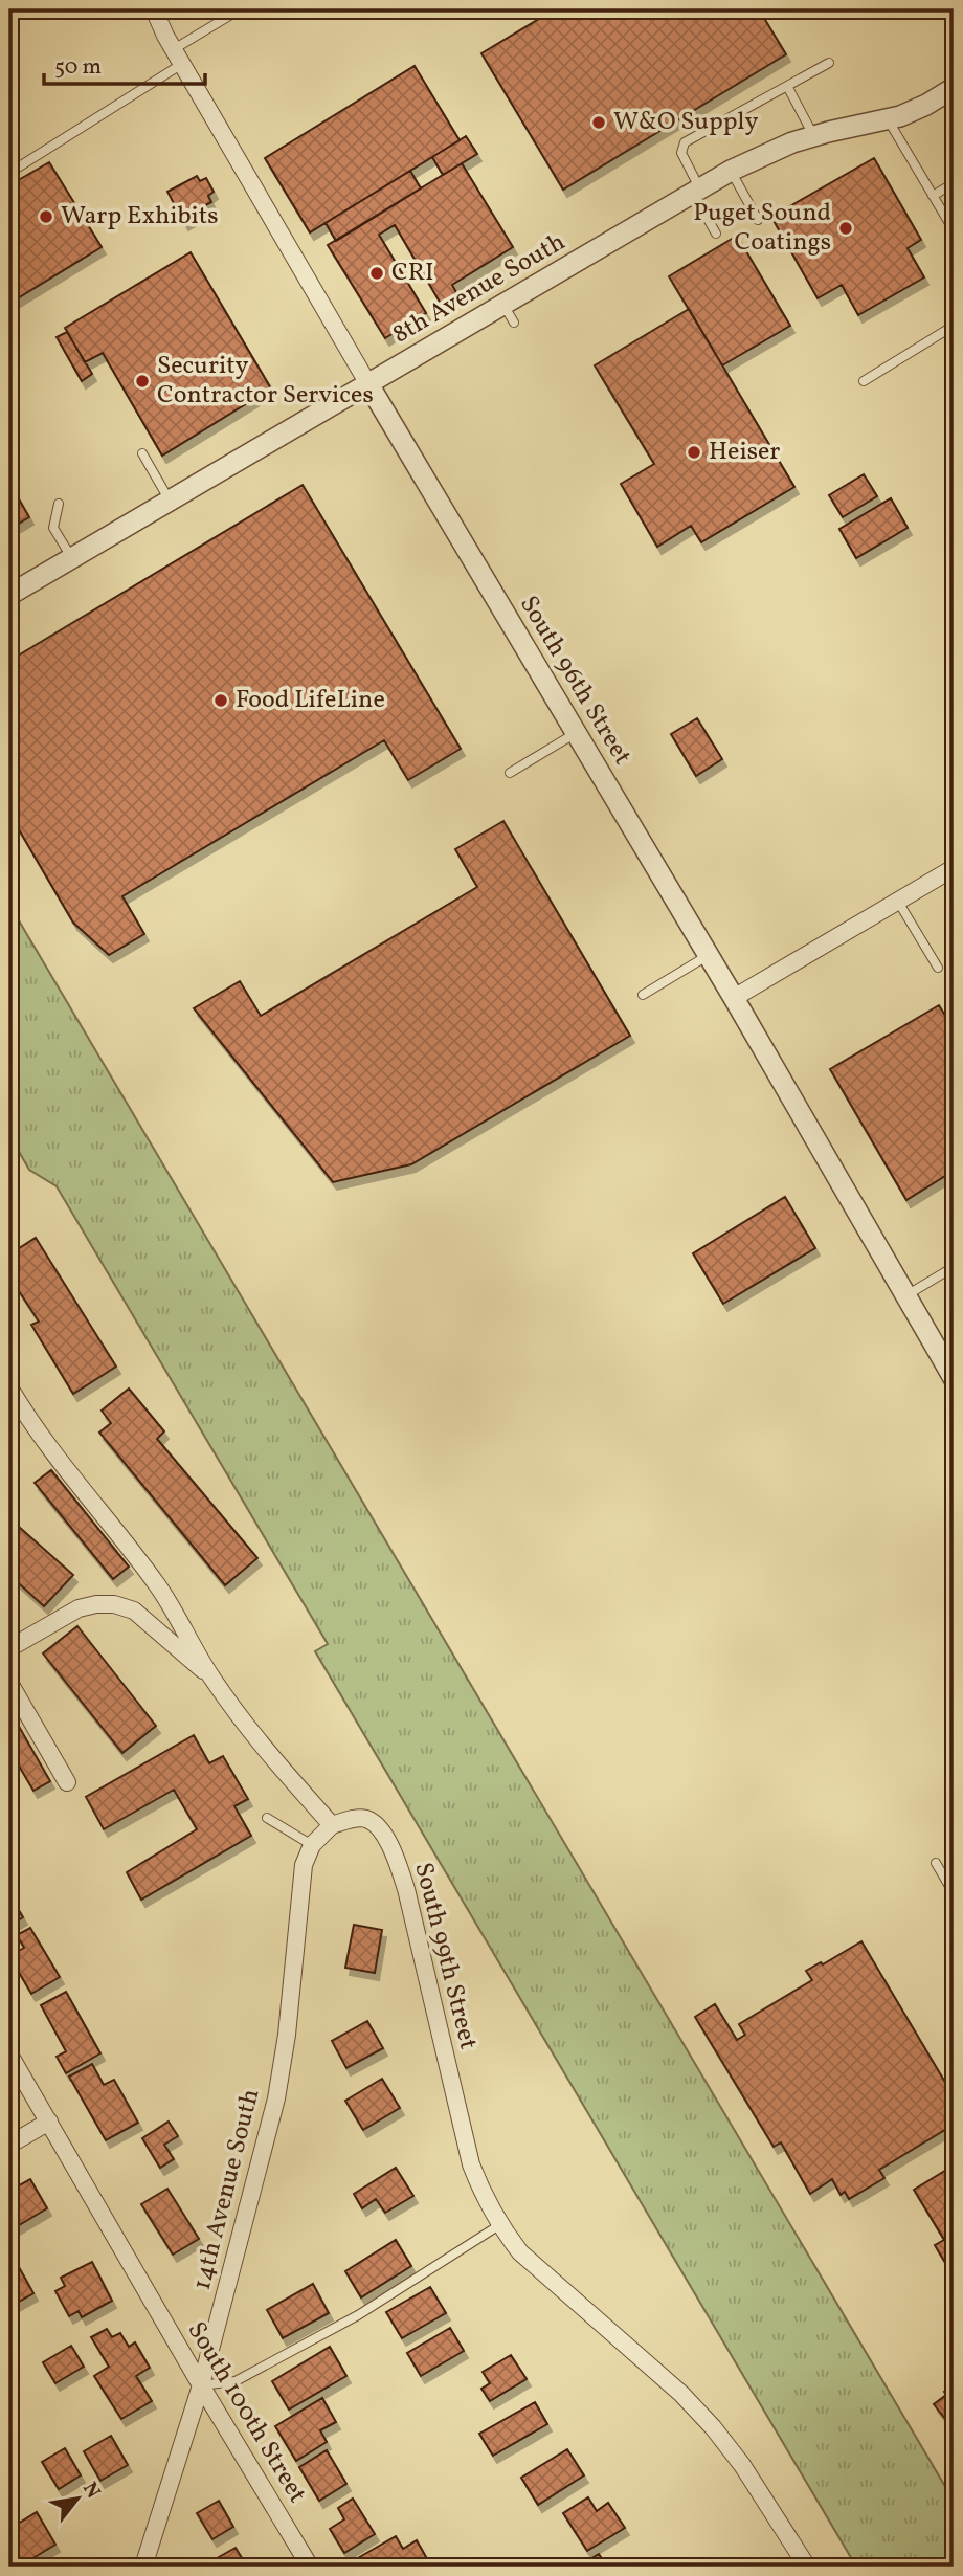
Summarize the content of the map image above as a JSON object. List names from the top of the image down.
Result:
{
  "streets": {
    "street": [
      "8th Avenue South",
      "South 96th Street",
      "South 99th Street",
      "14th Avenue South",
      "South 100th Street"
    ]
  },
  "crossings": [
    ["8th Avenue South", "South 96th Street"],
    ["South 99th Street", "14th Avenue South"],
    ["14th Avenue South", "South 100th Street"]
  ],
  "places": [
    "W&O Supply",
    "Warp Exhibits",
    "Puget Sound Coatings",
    "CRI",
    "Security Contractor Services",
    "Heiser",
    "Food LifeLine"
  ],
  "scale_bar": "50 m",
  "north": "top right"
}
